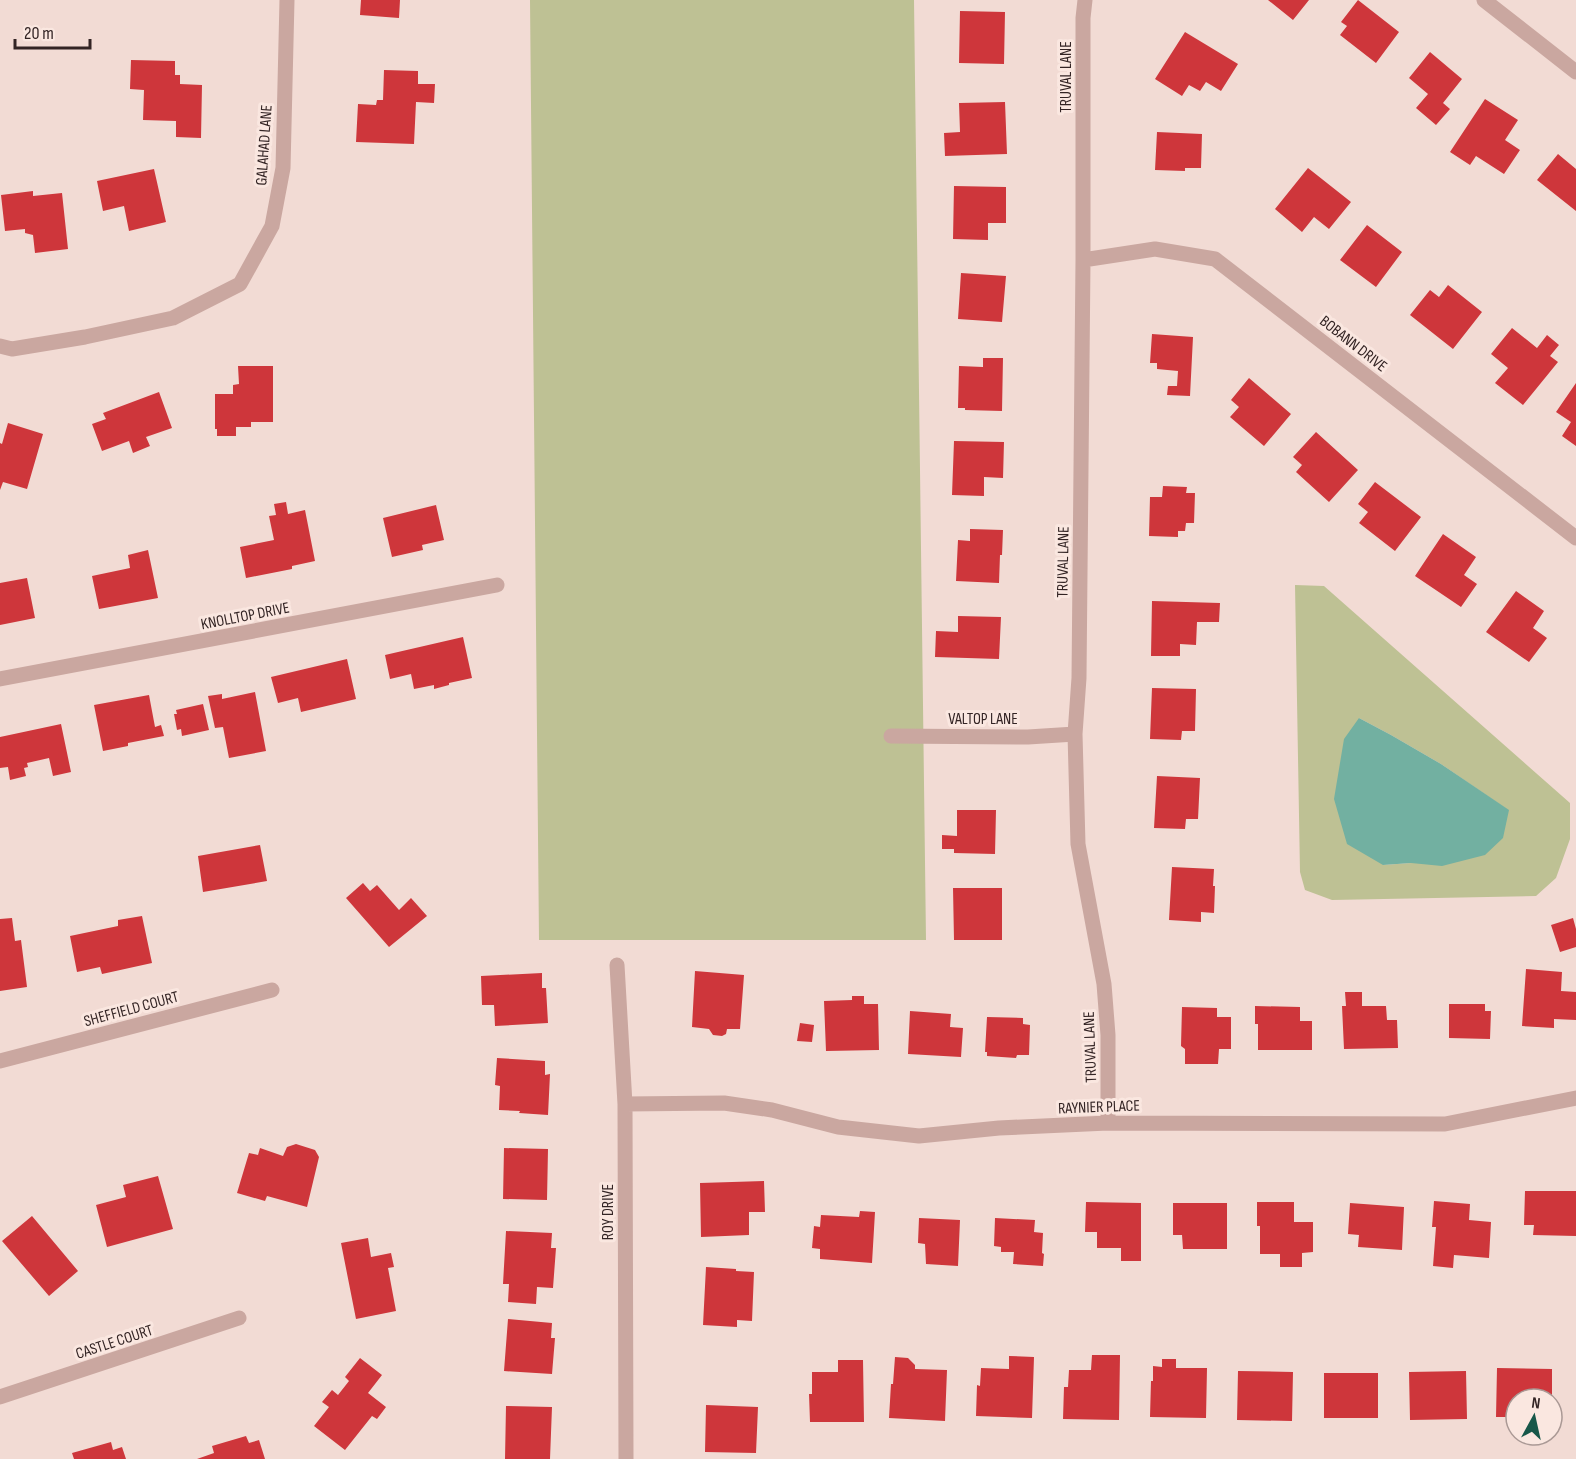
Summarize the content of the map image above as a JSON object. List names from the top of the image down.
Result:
{
  "streets": {
    "street": [
      "TRUVAL LANE",
      "GALAHAD LANE",
      "BOBANN DRIVE",
      "KNOLLTOP DRIVE",
      "VALTOP LANE",
      "SHEFFIELD COURT",
      "RAYNIER PLACE",
      "ROY DRIVE",
      "CASTLE COURT"
    ]
  },
  "crossings": [
    ["TRUVAL LANE", "BOBANN DRIVE"],
    ["TRUVAL LANE", "VALTOP LANE"],
    ["TRUVAL LANE", "RAYNIER PLACE"],
    ["RAYNIER PLACE", "ROY DRIVE"]
  ],
  "scale_bar": "20 m",
  "north": "top"
}
